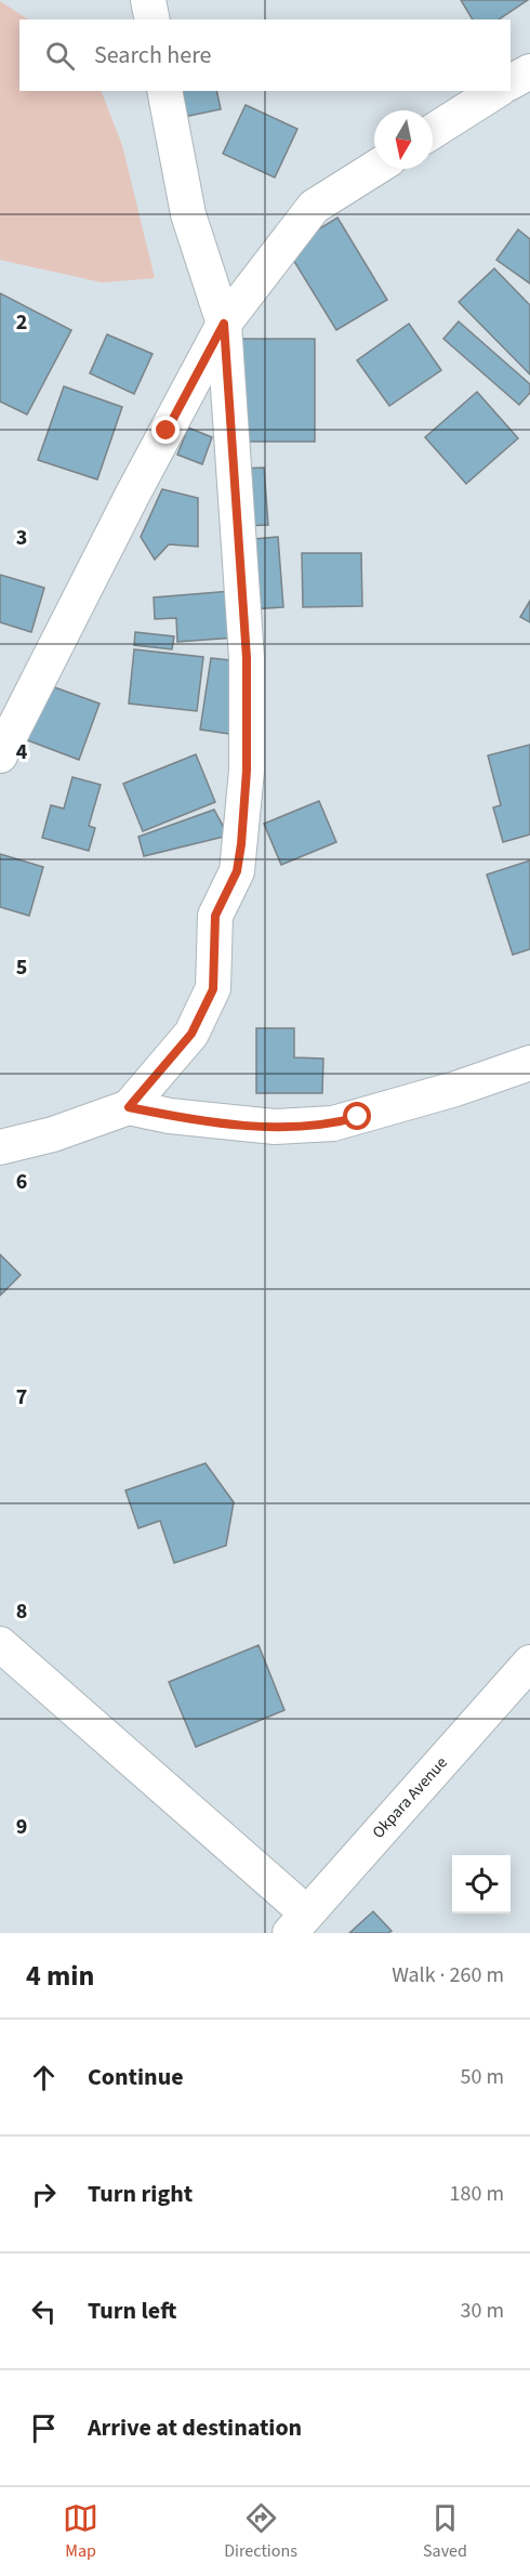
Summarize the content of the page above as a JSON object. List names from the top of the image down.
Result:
{
  "streets": {
    "street": ["Okpara Avenue"]
  },
  "north": "bottom",
  "page": {
    "search": "Search here",
    "heading": ["4 min", "Walk · 260 m"],
    "list": [
      ["Continue", "50 m"],
      ["Turn right", "180 m"],
      ["Turn left", "30 m"],
      "Arrive at destination"
    ],
    "nav": ["Map", "Directions", "Saved"]
  },
  "grid": {
    "rows": [
      "2",
      "3",
      "4",
      "5",
      "6",
      "7",
      "8",
      "9"
    ]
  }
}
